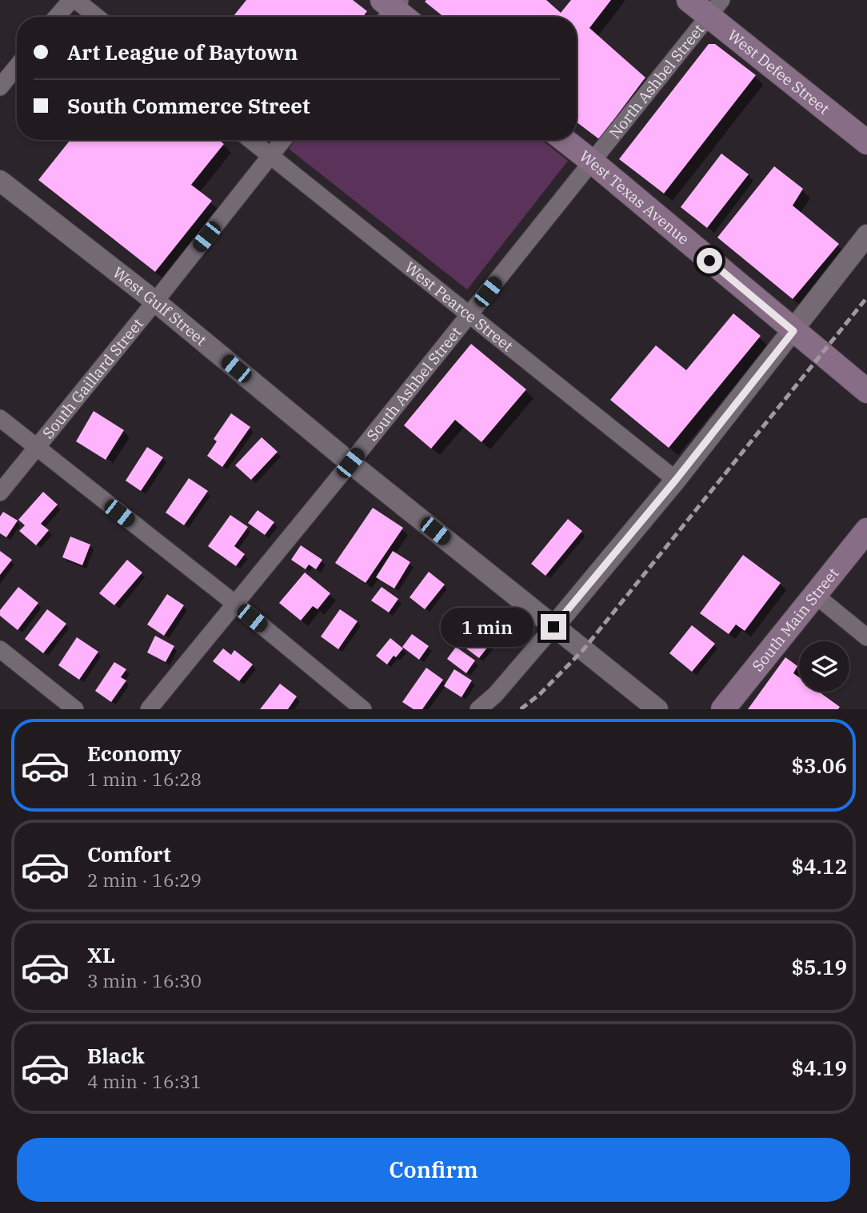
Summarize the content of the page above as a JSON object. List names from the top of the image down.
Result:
{
  "streets": {
    "main road": ["West Defee Street", "West Texas Avenue", "South Main Street"],
    "street": [
      "North Ashbel Street",
      "West Gulf Street",
      "West Pearce Street",
      "South Gaillard Street",
      "South Ashbel Street"
    ]
  },
  "crossings": [
    ["West Defee Street", "North Ashbel Street"],
    ["North Ashbel Street", "West Texas Avenue"],
    ["North Ashbel Street", "South Ashbel Street"],
    ["West Texas Avenue", "South Ashbel Street"],
    ["West Gulf Street", "South Gaillard Street"],
    ["West Gulf Street", "South Ashbel Street"],
    ["West Pearce Street", "South Gaillard Street"],
    ["West Pearce Street", "South Ashbel Street"]
  ],
  "page": {
    "banner": ["Art League of Baytown", "South Commerce Street"],
    "bubble": "1 min",
    "list": [
      {
        "name": "Economy",
        "note": "1 min · 16:28",
        "value": "$3.06"
      },
      {
        "name": "Comfort",
        "note": "2 min · 16:29",
        "value": "$4.12"
      },
      {
        "name": "XL",
        "note": "3 min · 16:30",
        "value": "$5.19"
      },
      {
        "name": "Black",
        "note": "4 min · 16:31",
        "value": "$4.19"
      }
    ],
    "buttons": "Confirm"
  }
}
